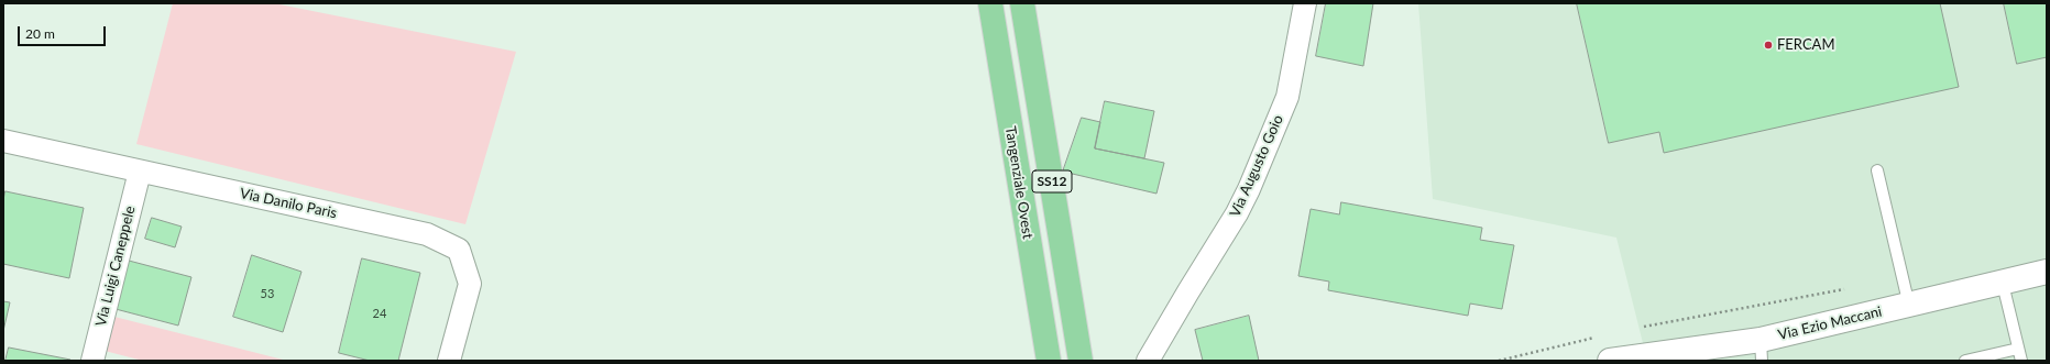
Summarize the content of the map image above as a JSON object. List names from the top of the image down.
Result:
{
  "streets": {
    "highway": ["SS12", "Tangenziale Ovest"],
    "street": [
      "Via Augusto Goio",
      "Via Danilo Paris",
      "Via Luigi Caneppele",
      "Via Ezio Maccani"
    ]
  },
  "crossings": [
    ["Via Danilo Paris", "Via Luigi Caneppele"]
  ],
  "places": ["FERCAM"],
  "house_numbers": ["53", "24"],
  "scale_bar": "20 m"
}
